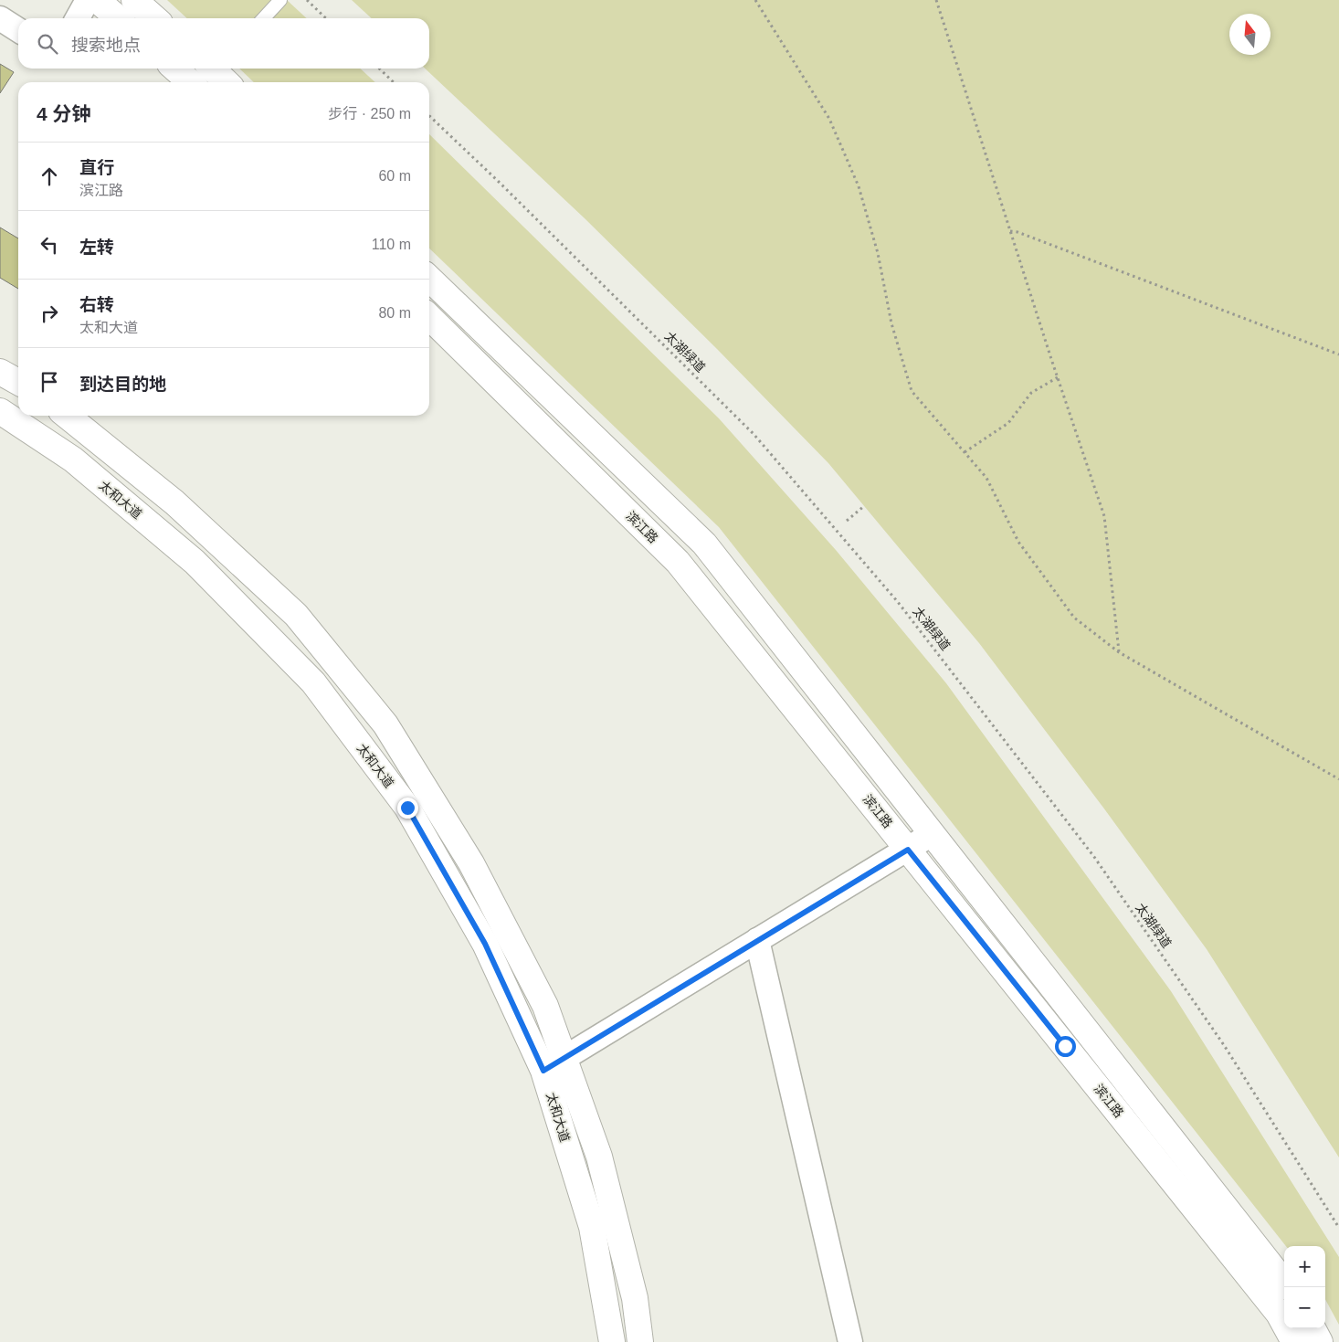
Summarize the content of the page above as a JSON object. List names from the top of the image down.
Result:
{
  "streets": {
    "street": ["太和大道", "滨江路"],
    "path": ["太湖绿道"]
  },
  "north": "top",
  "page": {
    "search": "搜索地点",
    "heading": ["4 分钟", "步行 · 250 m"],
    "list": [
      ["直行", "滨江路", "60 m"],
      ["左转", "110 m"],
      ["右转", "太和大道", "80 m"],
      "到达目的地"
    ],
    "map_buttons": ["+", "−"]
  }
}
